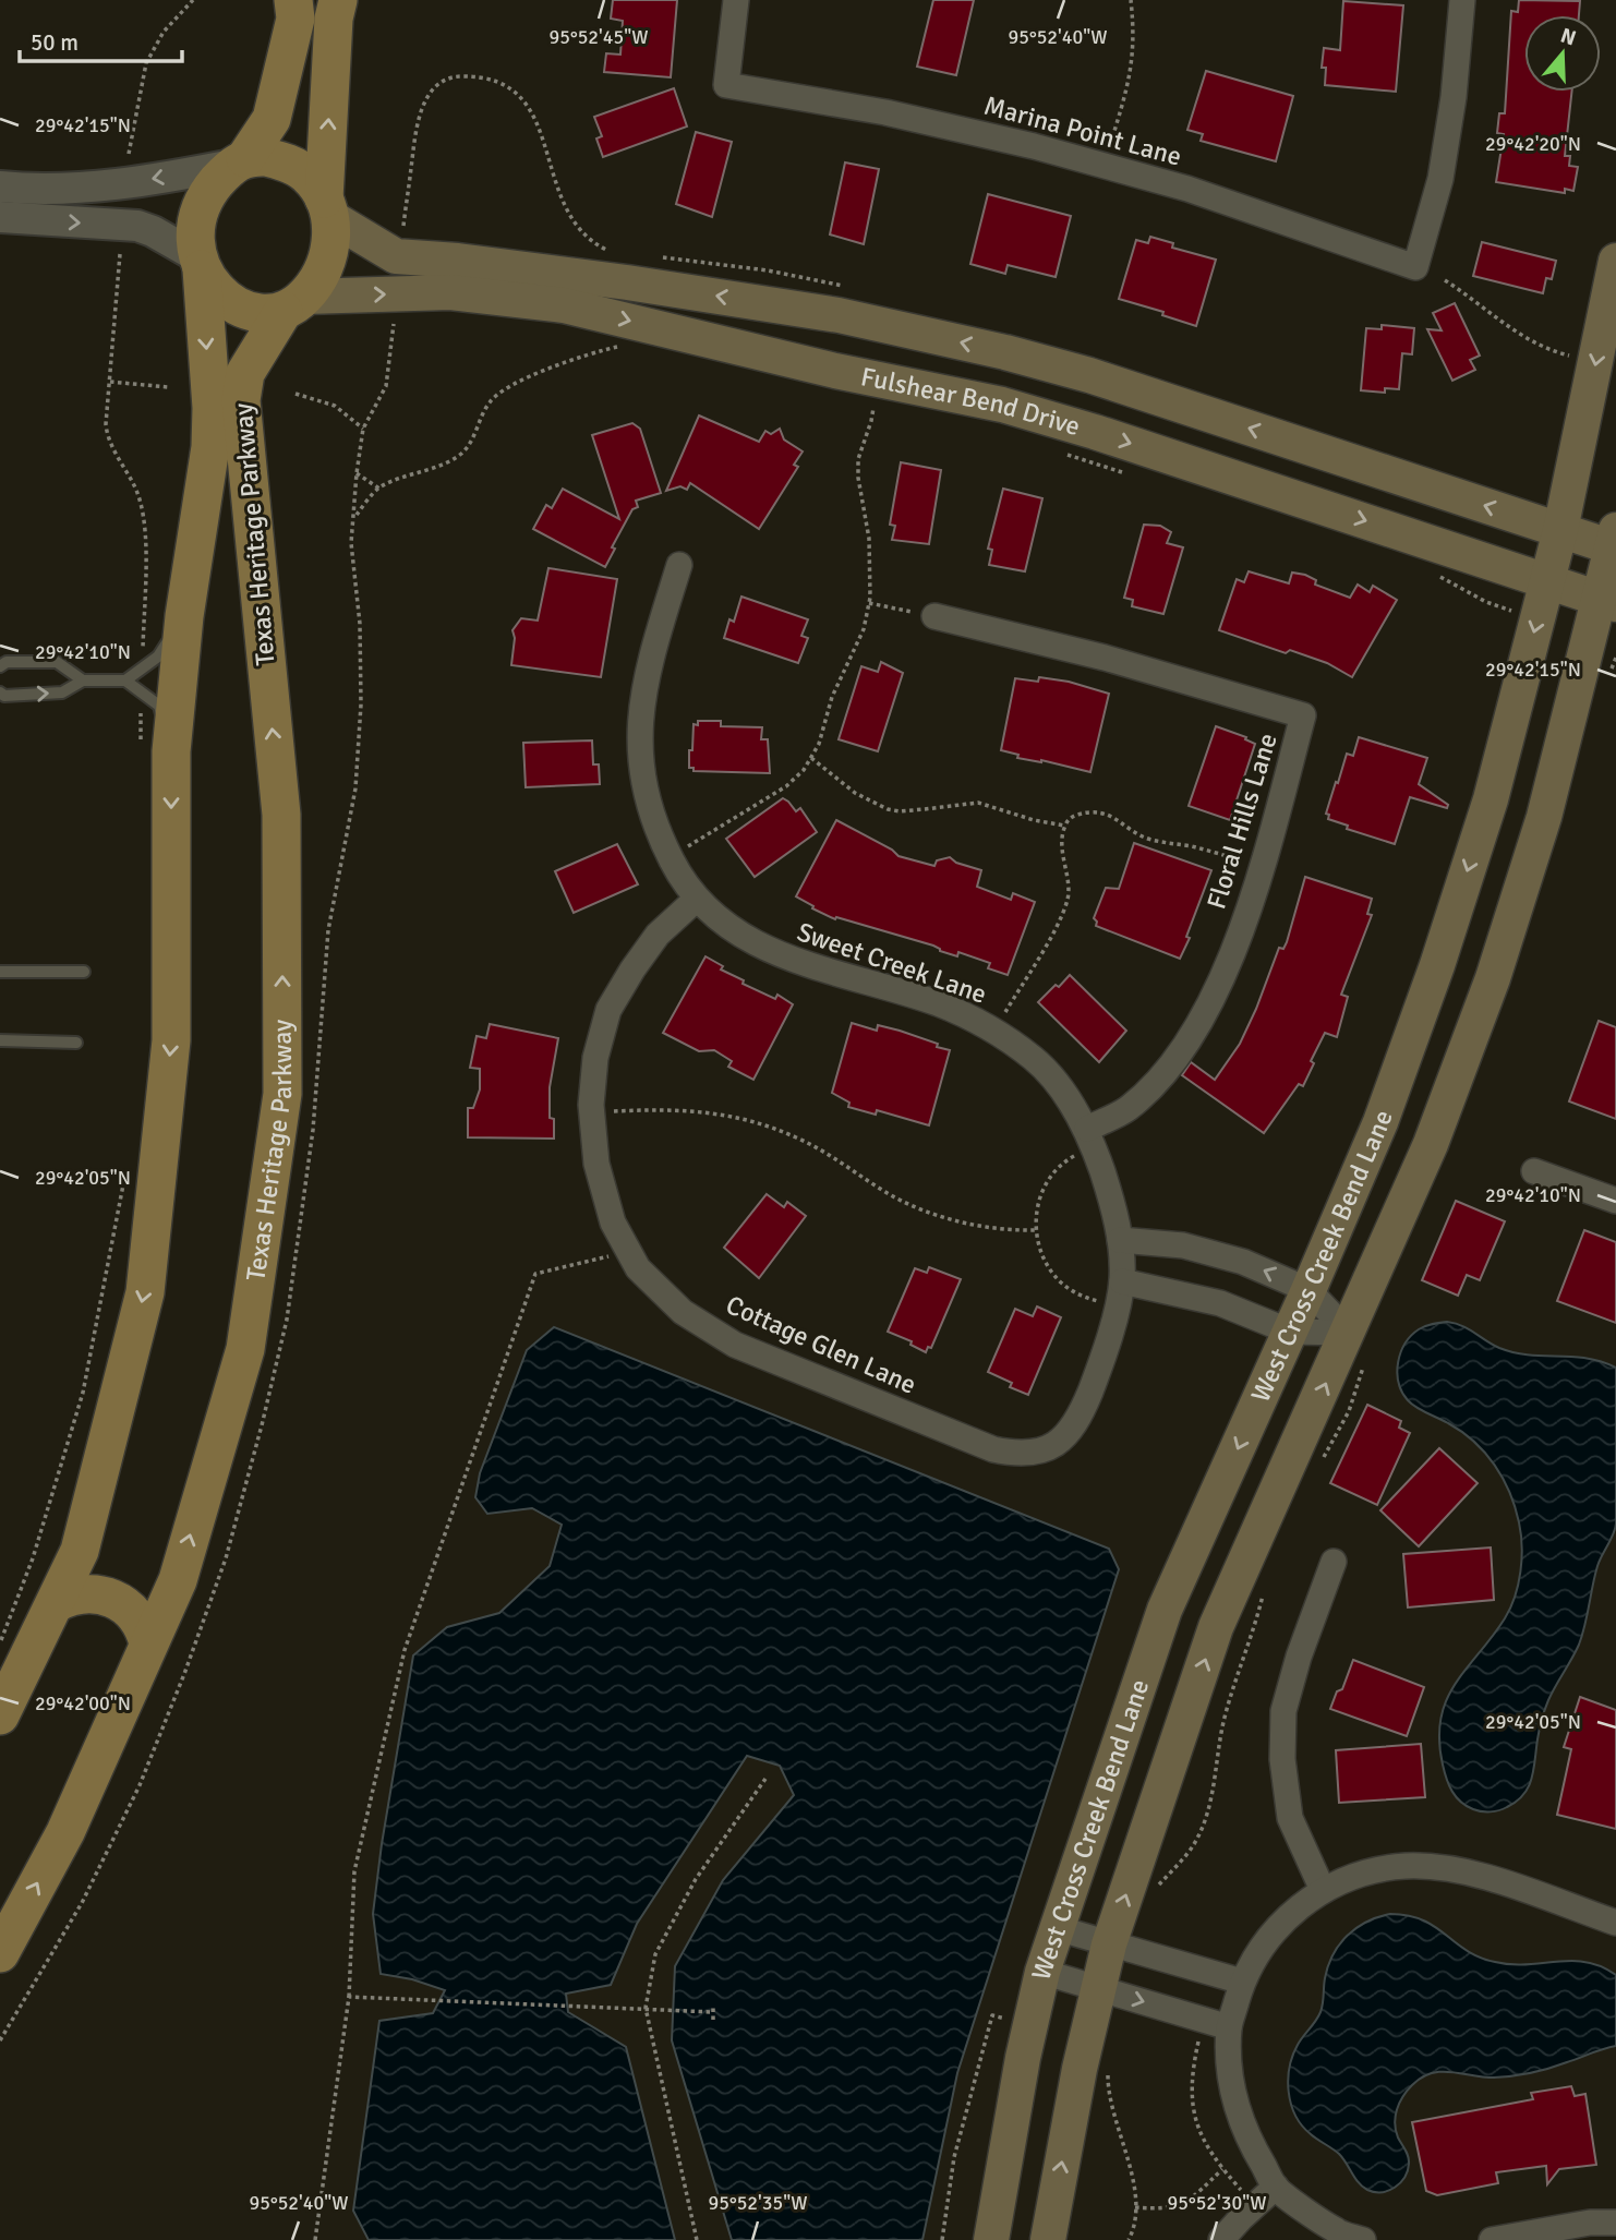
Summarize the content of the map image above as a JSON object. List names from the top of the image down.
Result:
{
  "streets": {
    "main road": ["Fulshear Bend Drive", "Texas Heritage Parkway", "West Cross Creek Bend Lane"],
    "street": [
      "Marina Point Lane",
      "Floral Hills Lane",
      "Sweet Creek Lane",
      "Cottage Glen Lane"
    ]
  },
  "crossings": [
    ["Fulshear Bend Drive", "Texas Heritage Parkway"],
    ["Fulshear Bend Drive", "West Cross Creek Bend Lane"],
    ["Floral Hills Lane", "Sweet Creek Lane"],
    ["Sweet Creek Lane", "Cottage Glen Lane"]
  ],
  "scale_bar": "50 m",
  "north": "top",
  "coordinates": [
    "95°52'45\"W",
    "95°52'40\"W",
    "29°42'15\"N",
    "29°42'20\"N",
    "29°42'10\"N",
    "29°42'05\"N",
    "29°42'00\"N",
    "95°52'35\"W",
    "95°52'30\"W"
  ]
}
